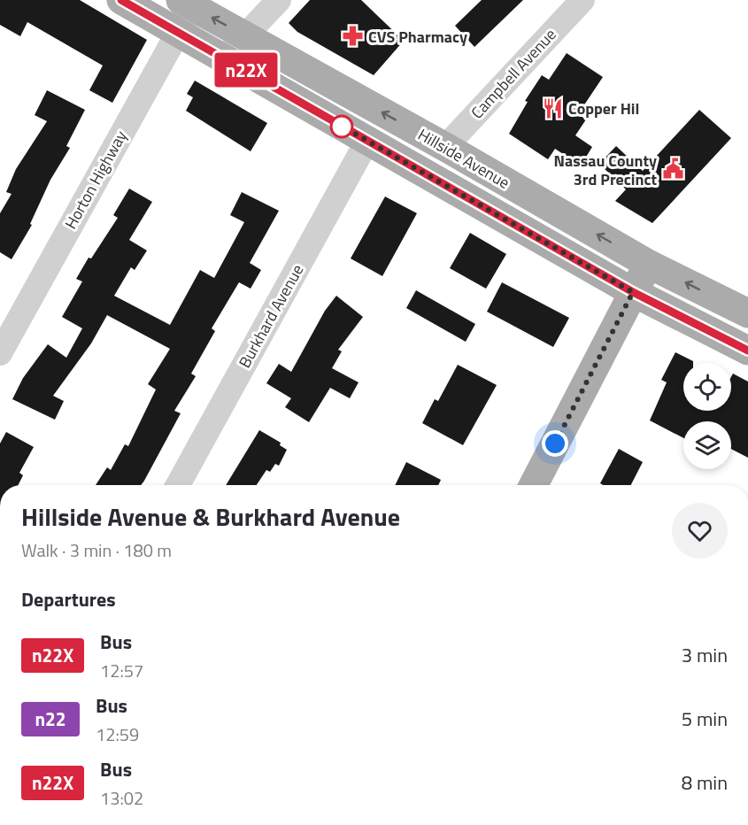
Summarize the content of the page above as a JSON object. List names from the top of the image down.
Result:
{
  "streets": {
    "main road": ["Hillside Avenue"],
    "street": ["Campbell Avenue", "Horton Highway", "Burkhard Avenue"]
  },
  "crossings": [
    ["Campbell Avenue", "Hillside Avenue"],
    ["Hillside Avenue", "Horton Highway"],
    ["Hillside Avenue", "Burkhard Avenue"]
  ],
  "places": {
    "pharmacy": ["CVS Pharmacy"],
    "restaurant": ["Copper Hil"],
    "public building": ["Nassau County 3rd Precinct"]
  },
  "lines": ["bus line n22X"],
  "page": {
    "on_map": "n22X",
    "heading": [
      ["Hillside Avenue & Burkhard Avenue", "Walk · 3 min · 180 m"],
      "Departures"
    ],
    "list": [
      {
        "mark": "n22X",
        "name": "Bus",
        "note": "12:57",
        "value": "3 min"
      },
      {
        "mark": "n22",
        "name": "Bus",
        "note": "12:59",
        "value": "5 min"
      },
      {
        "mark": "n22X",
        "name": "Bus",
        "note": "13:02",
        "value": "8 min"
      }
    ]
  }
}
